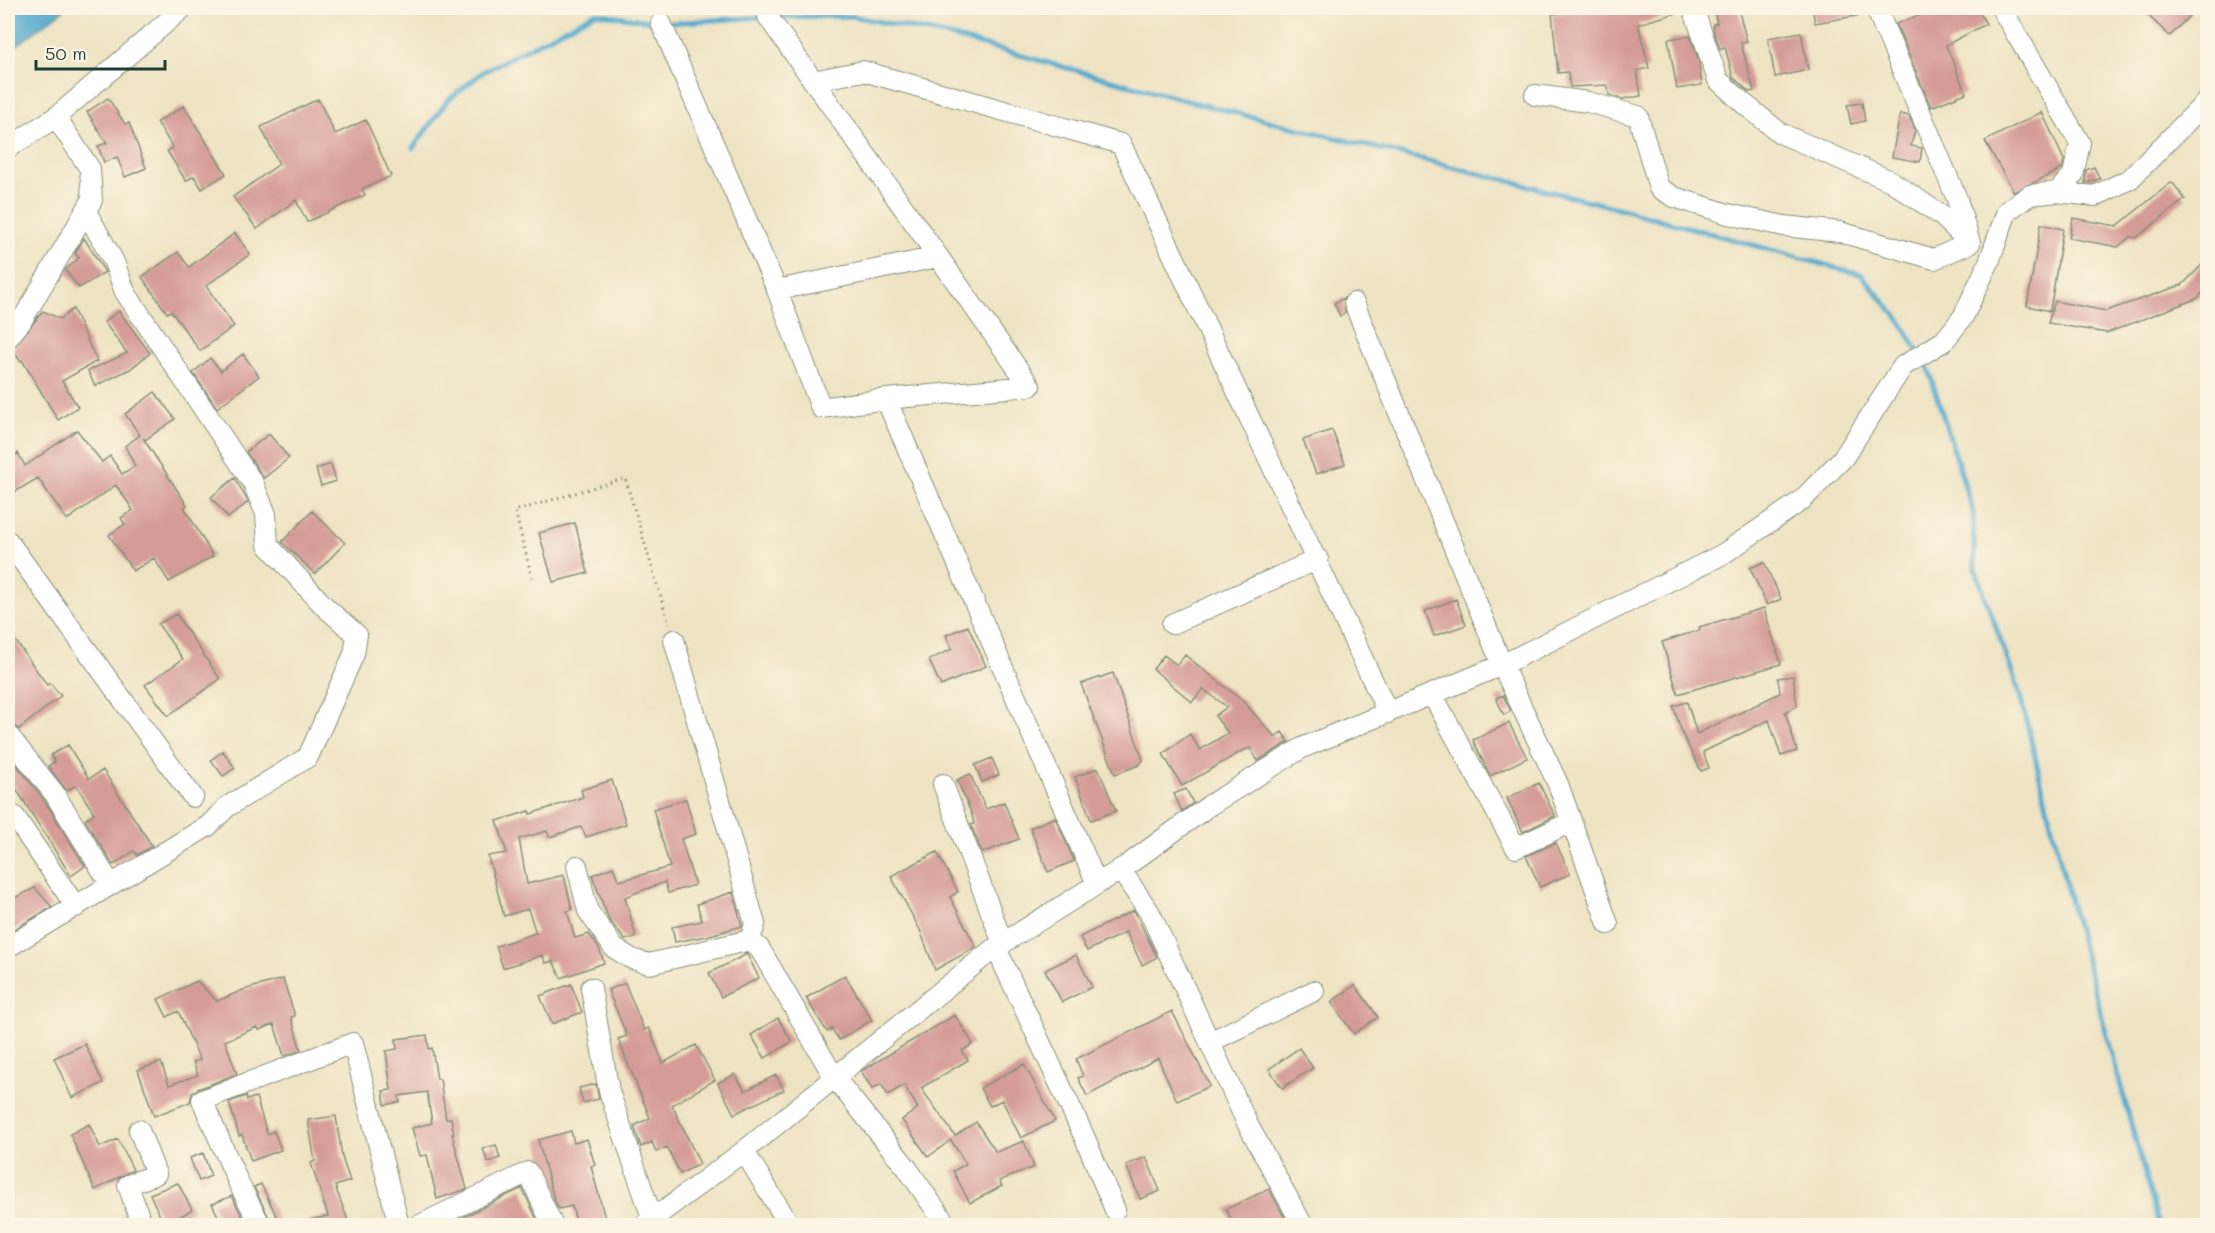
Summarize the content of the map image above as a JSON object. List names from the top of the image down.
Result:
{
  "scale_bar": "50 m"
}
